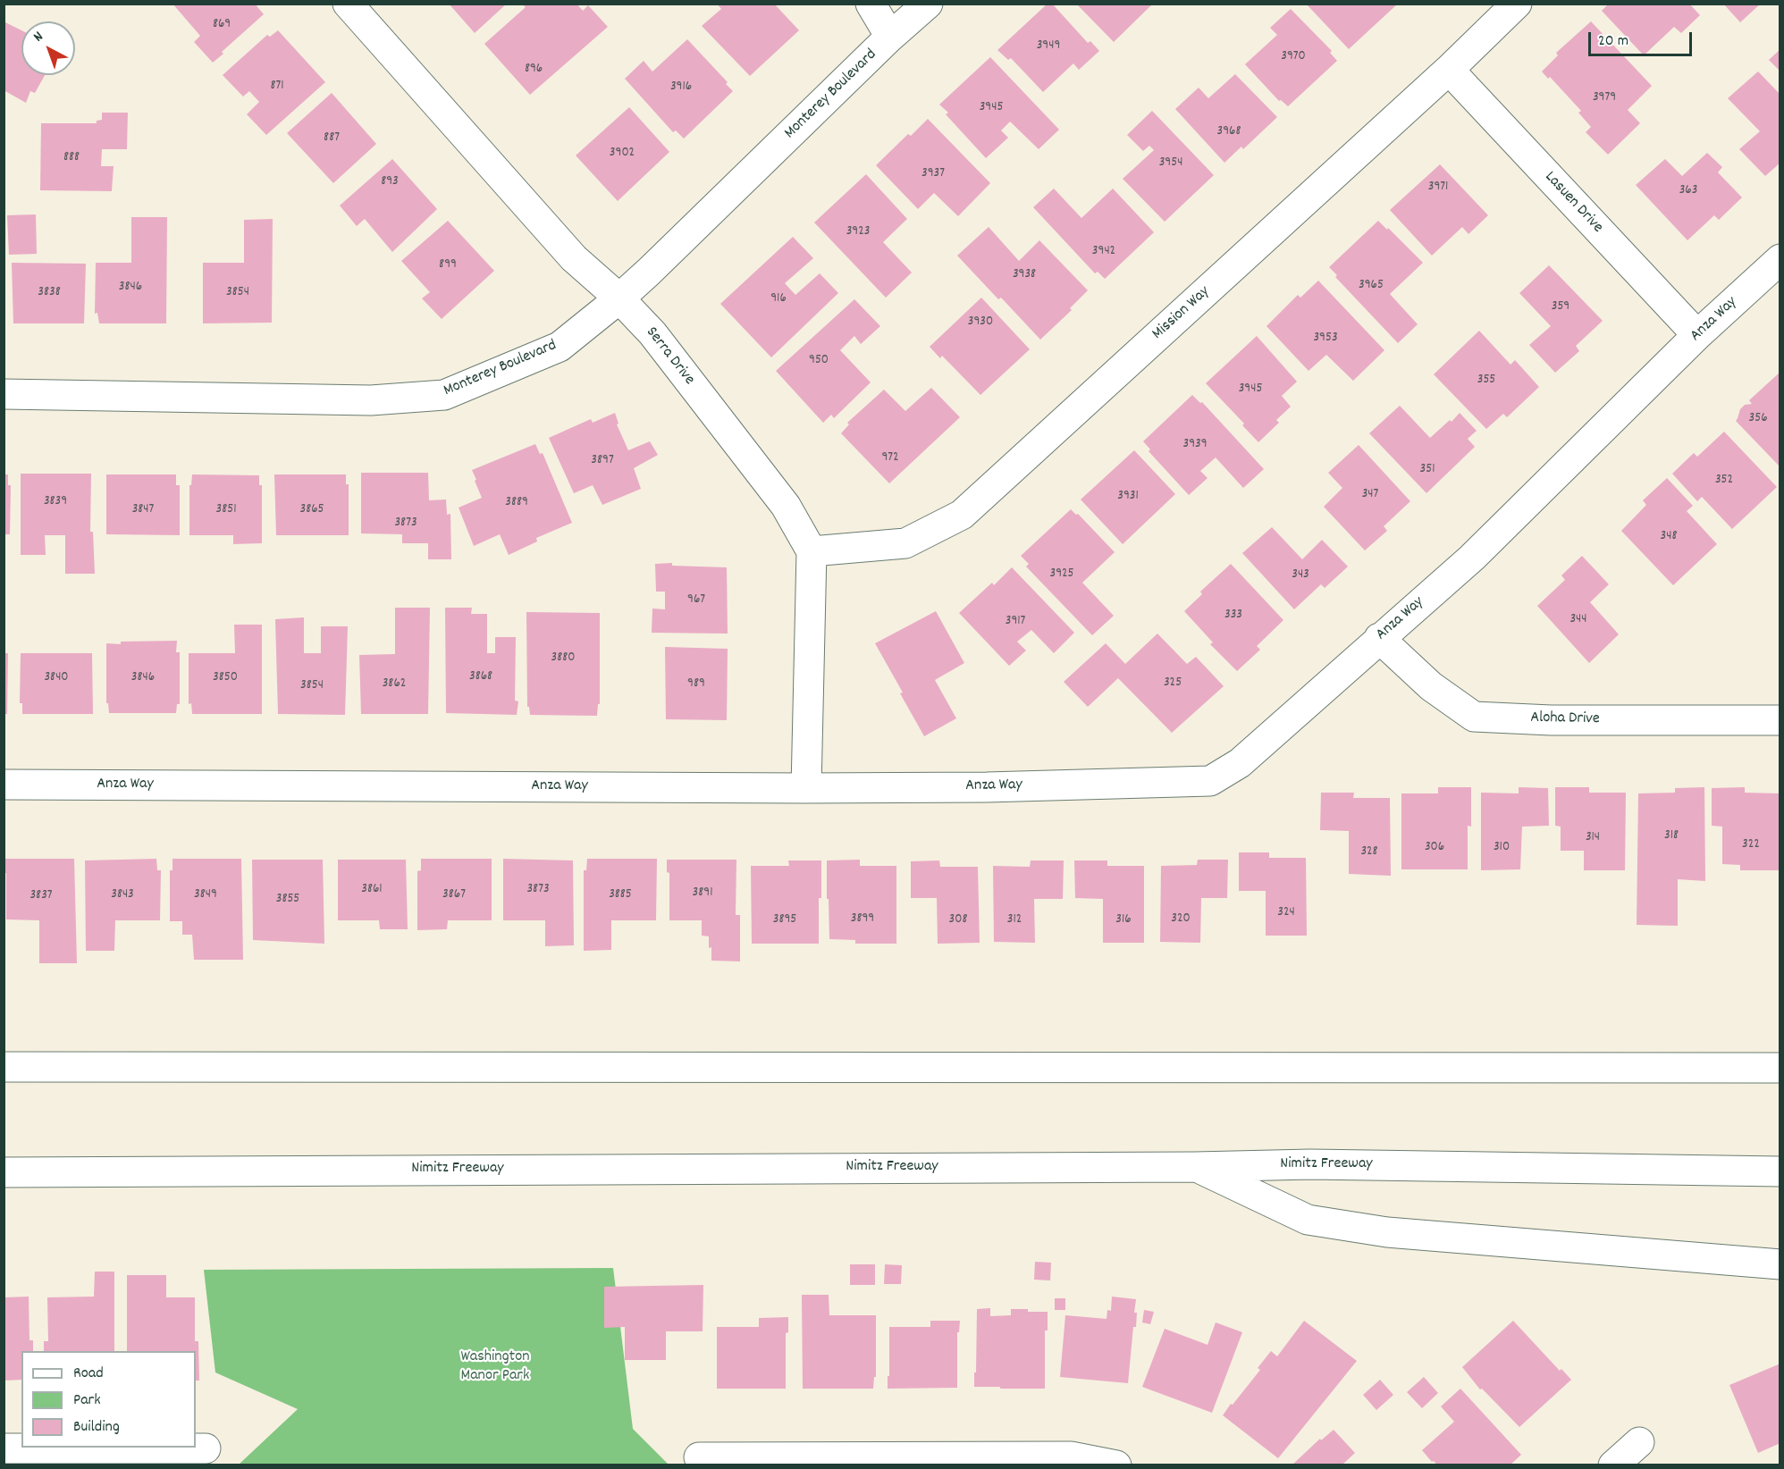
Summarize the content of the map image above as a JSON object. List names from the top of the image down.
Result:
{
  "streets": {
    "main road": [
      "Monterey Boulevard",
      "Lasuen Drive",
      "Mission Way",
      "Anza Way",
      "Serra Drive",
      "Aloha Drive",
      "Nimitz Freeway"
    ]
  },
  "crossings": [
    ["Monterey Boulevard", "Serra Drive"],
    ["Lasuen Drive", "Mission Way"],
    ["Lasuen Drive", "Anza Way"],
    ["Mission Way", "Serra Drive"],
    ["Anza Way", "Aloha Drive"]
  ],
  "parks": ["Washington Manor Park"],
  "house_numbers": [
    "869",
    "3949",
    "3970",
    "896",
    "871",
    "3916",
    "3979",
    "3945",
    "3968",
    "887",
    "3902",
    "888",
    "3954",
    "3937",
    "893",
    "3971",
    "363",
    "3923",
    "3942",
    "899",
    "3938",
    "3965",
    "3846",
    "3838",
    "3854",
    "916",
    "359",
    "3930",
    "3953",
    "950",
    "355",
    "3945",
    "356",
    "3939",
    "972",
    "3897",
    "351",
    "352",
    "347",
    "3931",
    "3839",
    "3889",
    "3847",
    "3851",
    "3865",
    "3873",
    "348",
    "3925",
    "343",
    "967",
    "333",
    "344",
    "3917",
    "3880",
    "3868",
    "3840",
    "3846",
    "3850",
    "325",
    "3862",
    "989",
    "3854",
    "318",
    "314",
    "322",
    "306",
    "310",
    "328",
    "3861",
    "3873",
    "3891",
    "3843",
    "3849",
    "3867",
    "3885",
    "3837",
    "3855",
    "324",
    "3899",
    "320",
    "3895",
    "308",
    "312",
    "316"
  ],
  "legend": ["Road", "Park", "Building"],
  "scale_bar": "20 m",
  "north": "top left"
}
